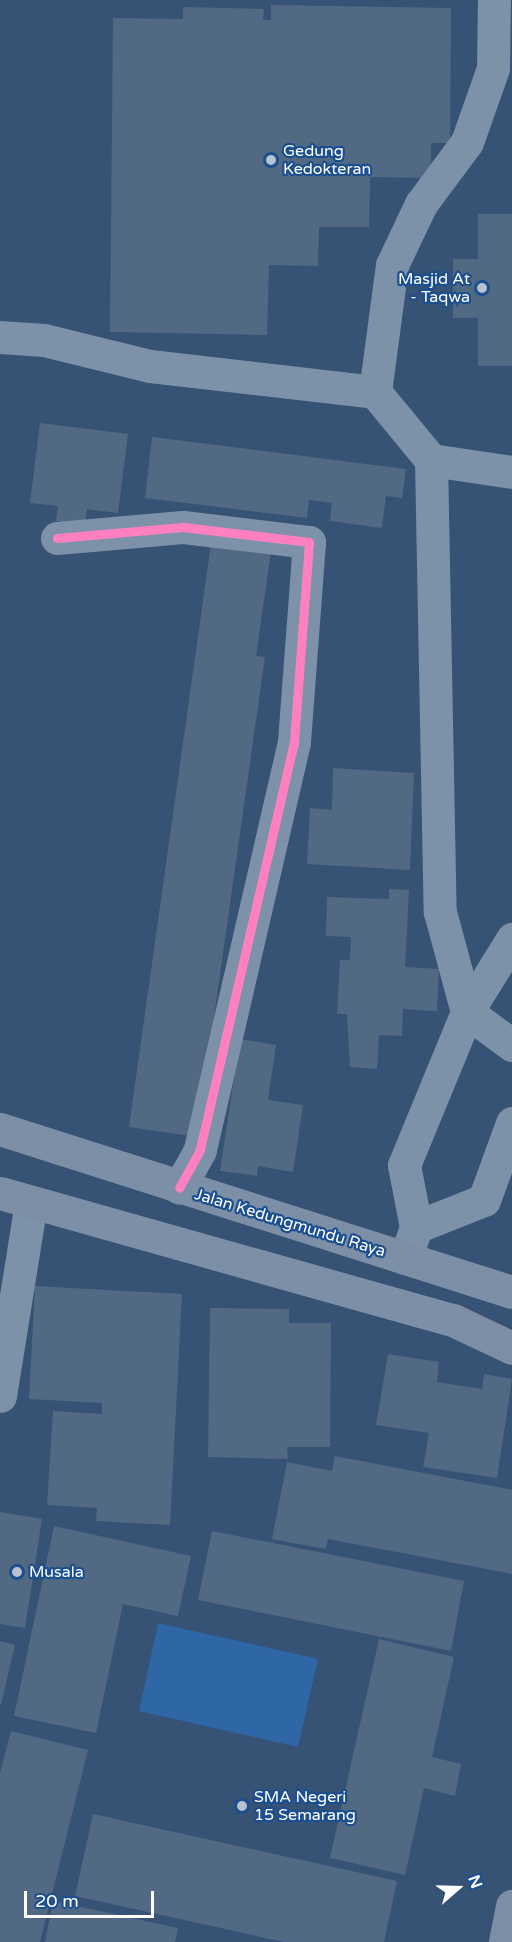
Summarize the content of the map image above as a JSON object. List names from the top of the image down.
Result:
{
  "streets": {
    "main road": ["Jalan Kedungmundu Raya"]
  },
  "places": [
    "Gedung Kedokteran",
    "Masjid At - Taqwa",
    "Musala",
    "SMA Negeri 15 Semarang"
  ],
  "scale_bar": "20 m",
  "north": "right"
}
